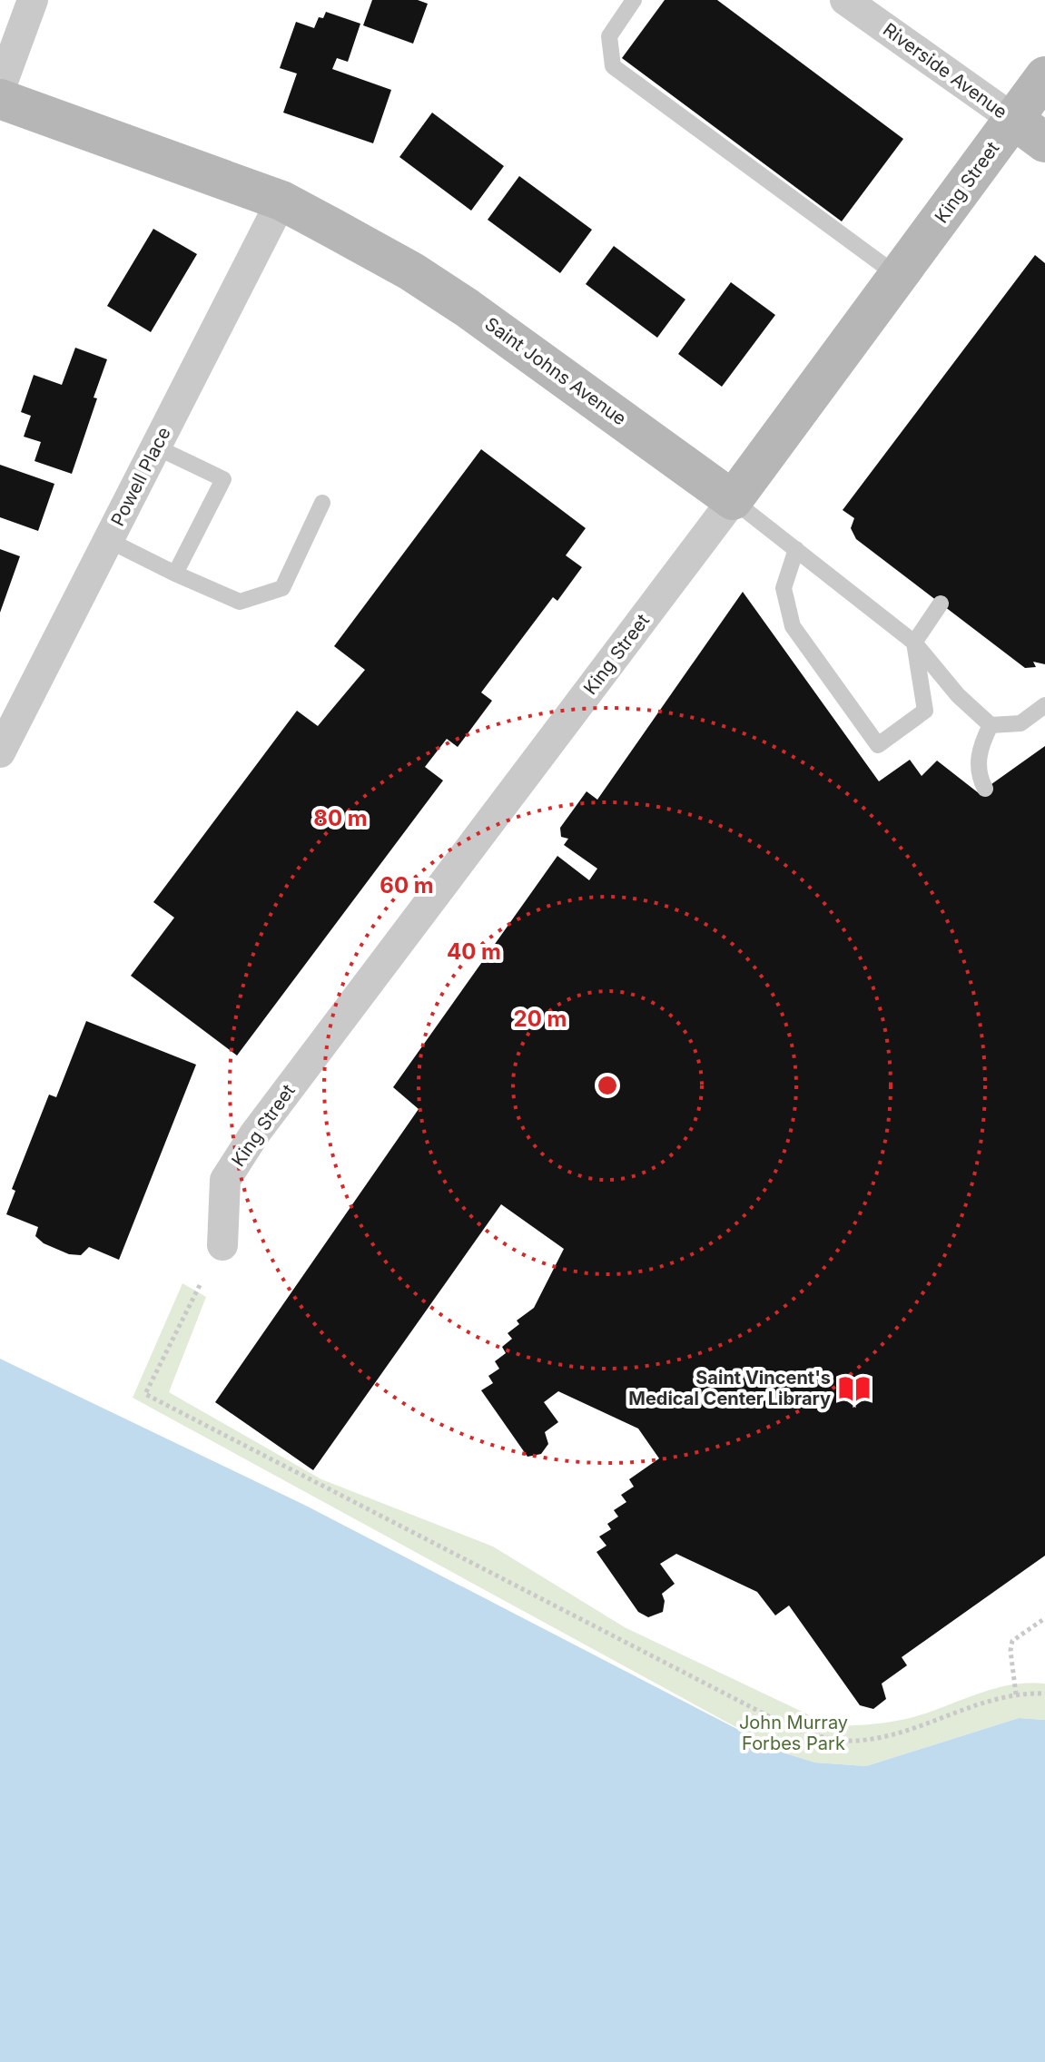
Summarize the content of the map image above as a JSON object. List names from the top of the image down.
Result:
{
  "streets": {
    "main road": ["Riverside Avenue", "King Street", "Saint Johns Avenue"],
    "street": ["Powell Place"]
  },
  "crossings": [
    ["Riverside Avenue", "King Street"],
    ["King Street", "Saint Johns Avenue"],
    ["Saint Johns Avenue", "Powell Place"]
  ],
  "parks": ["John Murray Forbes Park"],
  "places": {
    "library": ["Saint Vincent's Medical Center Library"]
  },
  "rings": [
    "80 m",
    "60 m",
    "40 m",
    "20 m"
  ]
}
